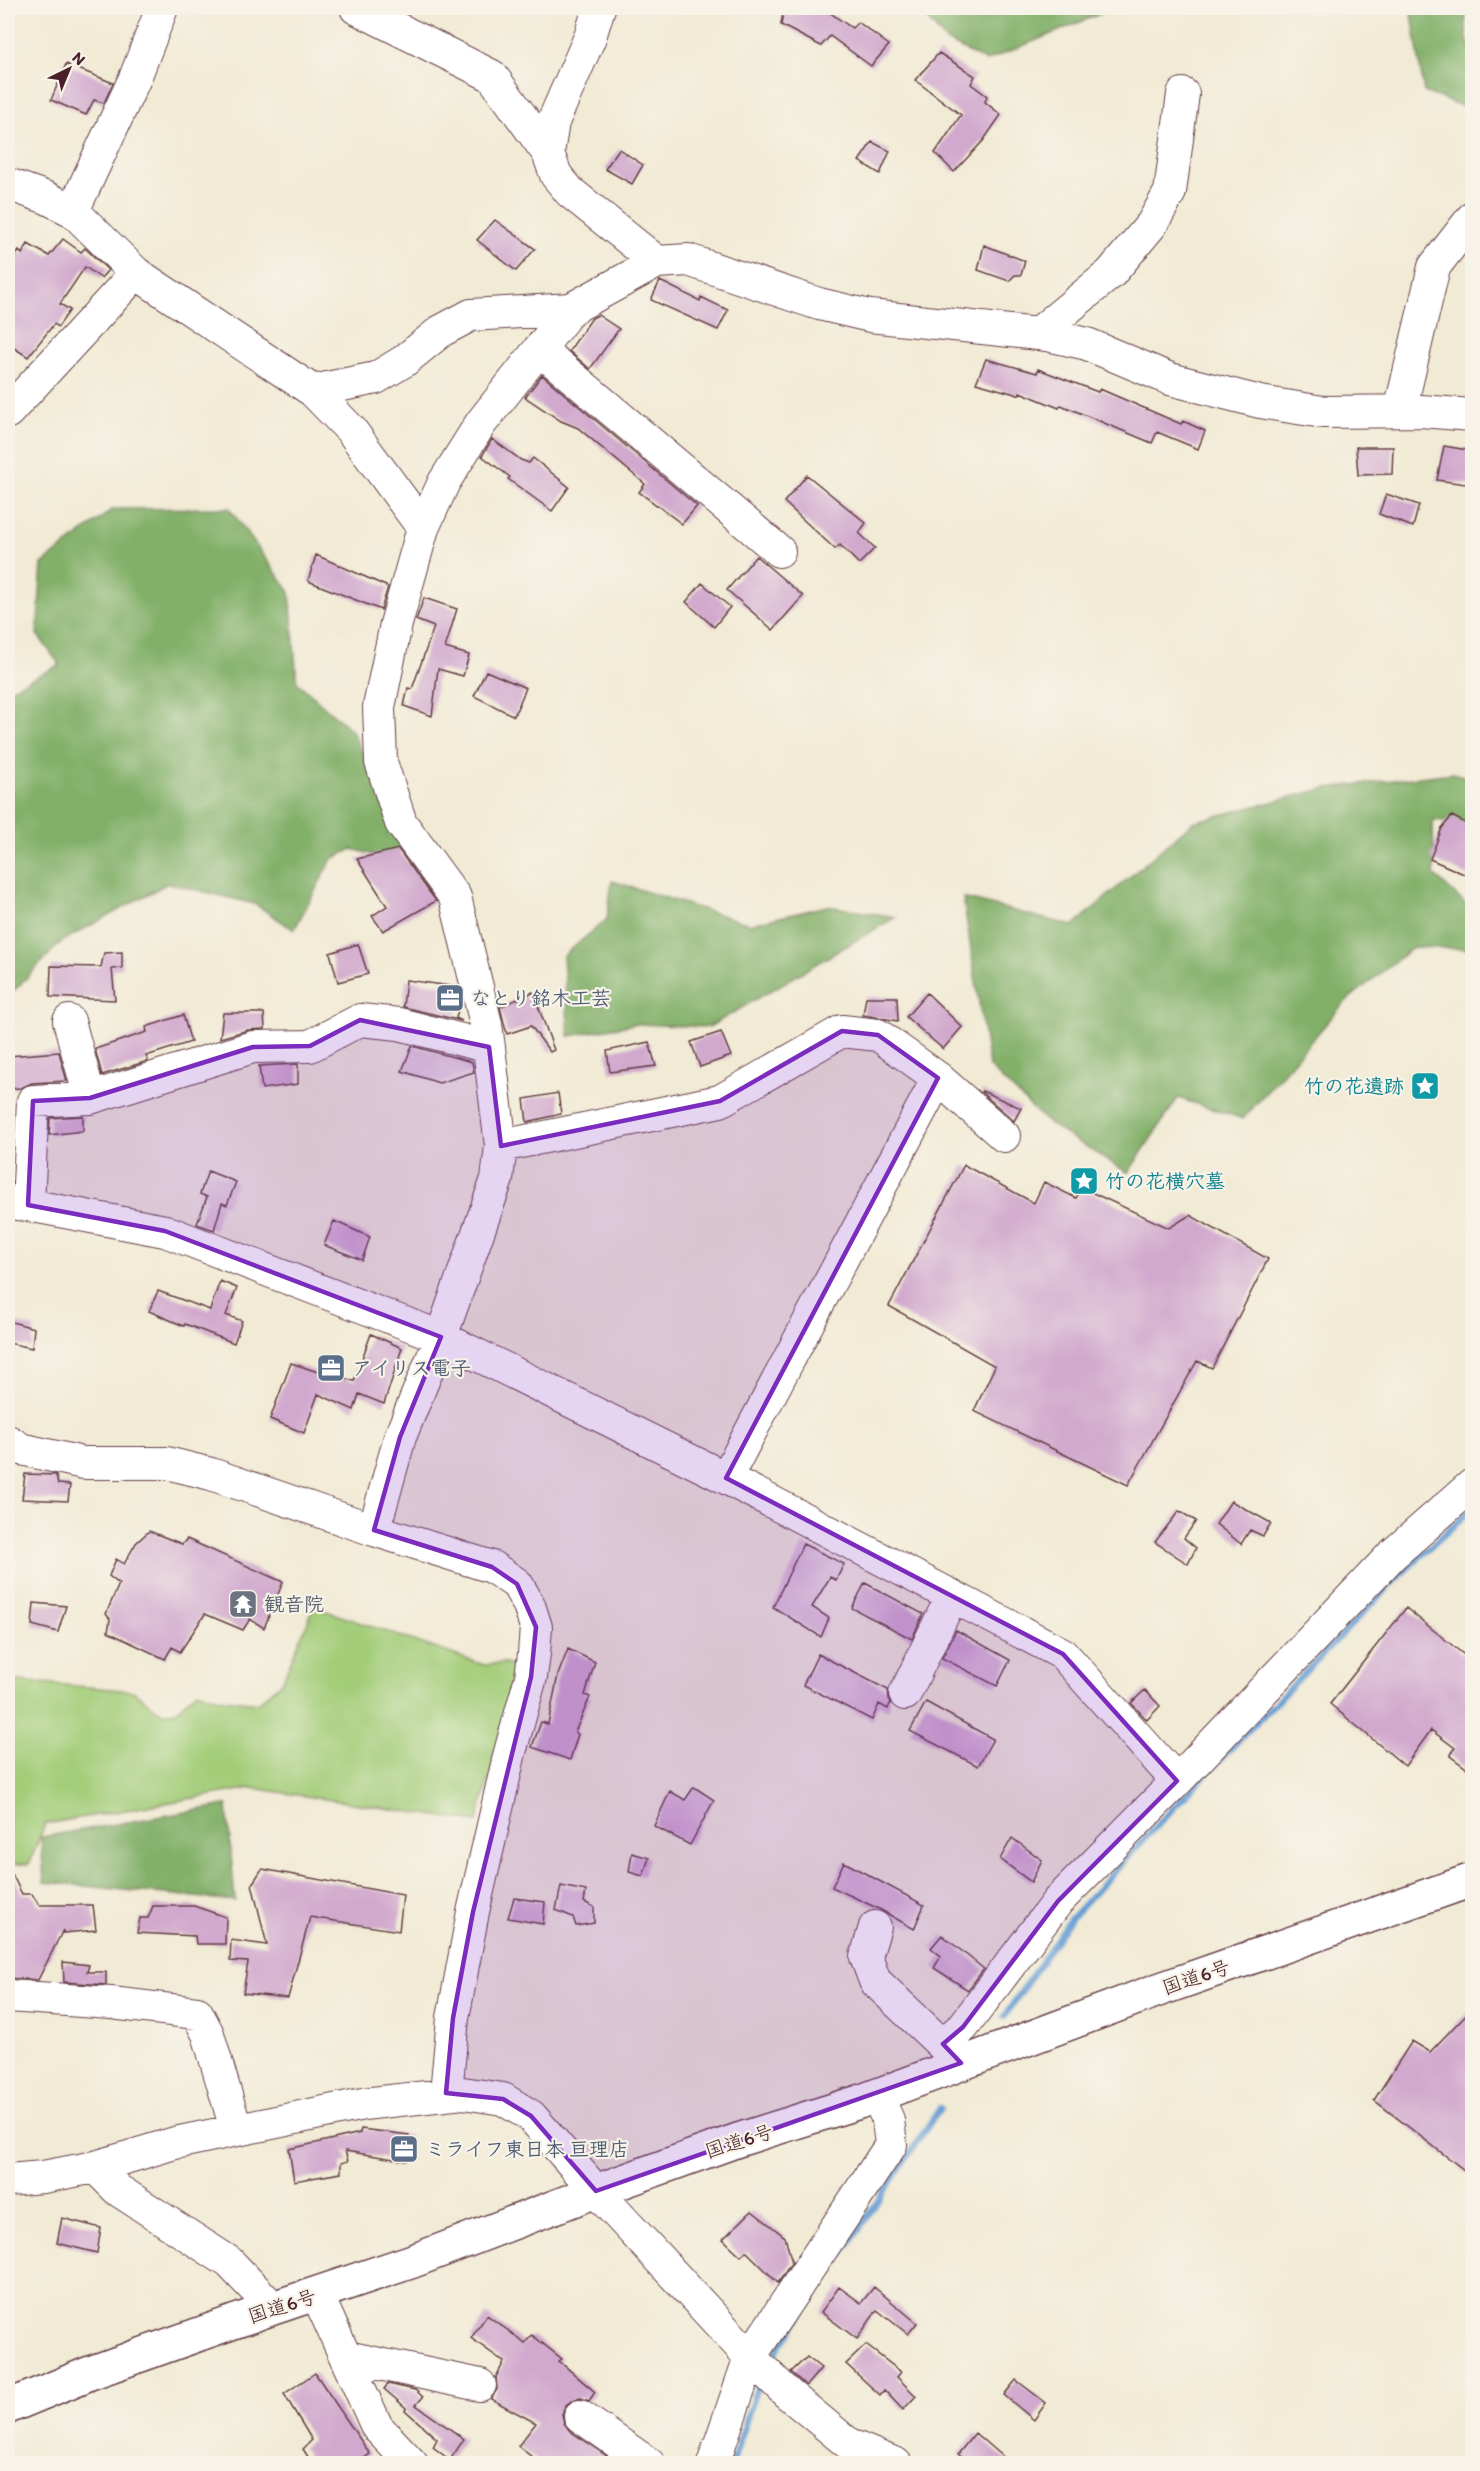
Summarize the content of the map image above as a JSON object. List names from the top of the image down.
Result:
{
  "streets": {
    "highway": ["国道6号"]
  },
  "places": {
    "office": ["なとり銘木工芸", "アイリス電子", "ミライフ東日本 亘理店"],
    "place": ["竹の花遺跡", "竹の花横穴墓"],
    "temple": ["観音院"]
  },
  "north": "top right"
}
